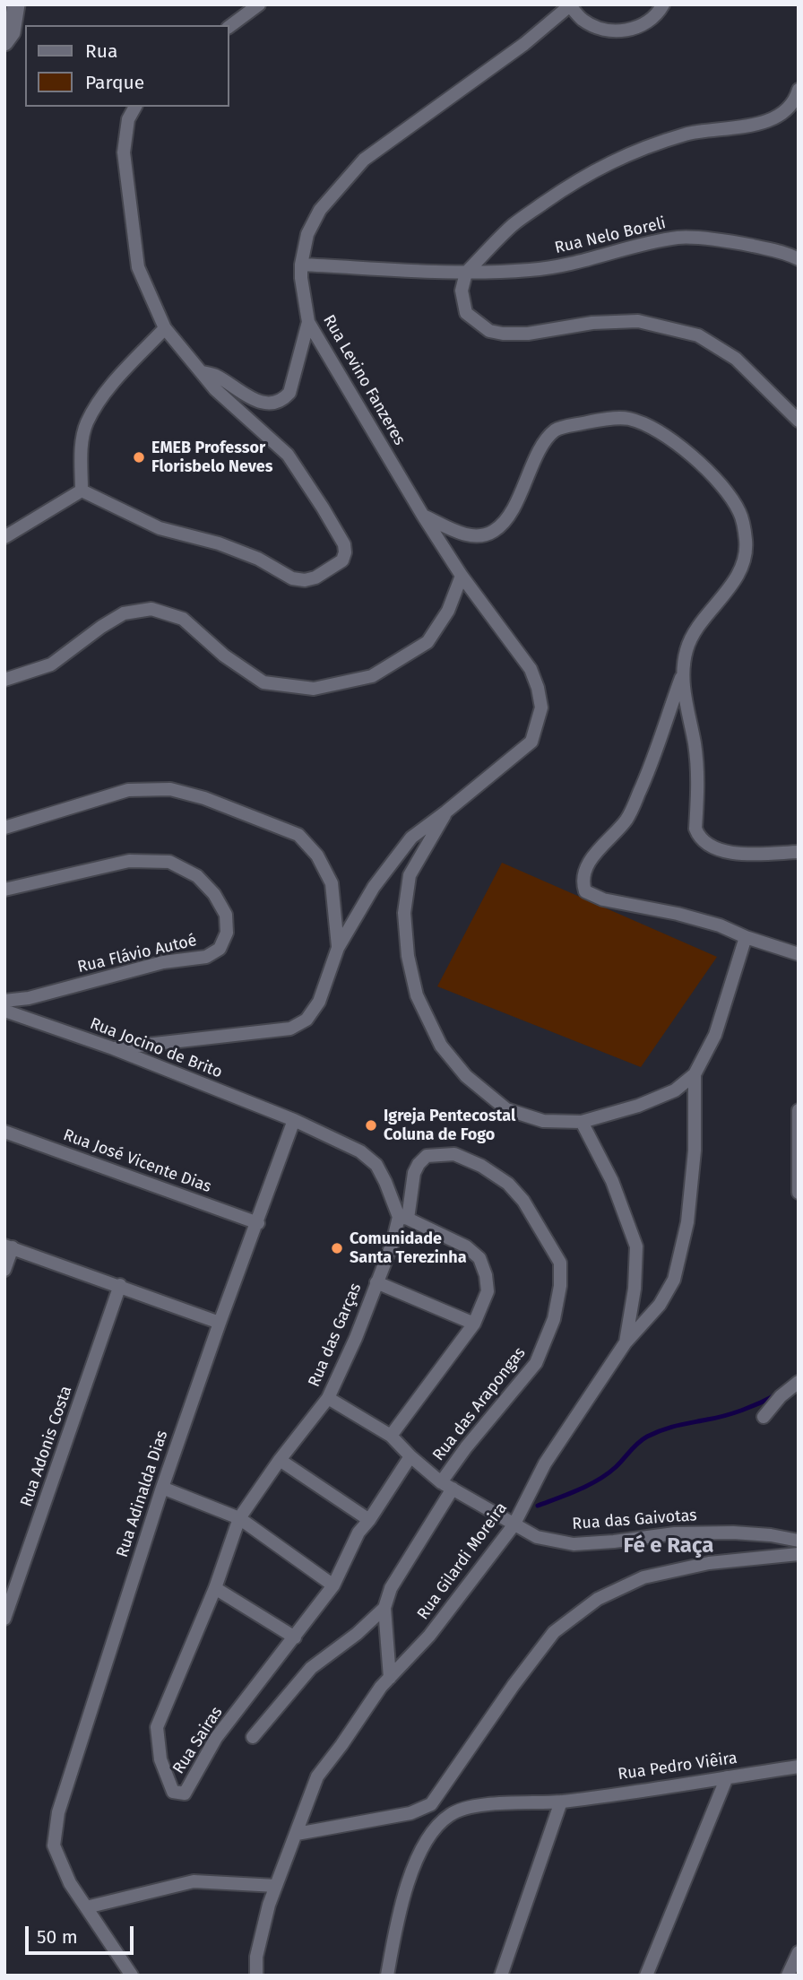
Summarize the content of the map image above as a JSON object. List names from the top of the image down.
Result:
{
  "streets": {
    "street": [
      "Rua Nelo Boreli",
      "Rua Levino Fanzeres",
      "Rua Flávio Autoé",
      "Rua Jocino de Brito",
      "Rua José Vicente Dias",
      "Rua das Garças",
      "Rua das Arapongas",
      "Rua Adonis Costa",
      "Rua Adinalda Dias",
      "Rua das Gaivotas",
      "Rua Gilardi Moreira",
      "Rua Sairas",
      "Rua Pedro Viêira"
    ]
  },
  "crossings": [
    ["Rua Nelo Boreli", "Rua Levino Fanzeres"],
    ["Rua Jocino de Brito", "Rua Adinalda Dias"],
    ["Rua José Vicente Dias", "Rua Adinalda Dias"],
    ["Rua das Garças", "Rua das Arapongas"],
    ["Rua das Garças", "Rua Sairas"],
    ["Rua das Arapongas", "Rua das Gaivotas"],
    ["Rua das Arapongas", "Rua Gilardi Moreira"],
    ["Rua das Arapongas", "Rua Sairas"],
    ["Rua das Gaivotas", "Rua Gilardi Moreira"]
  ],
  "districts": ["Fé e Raça"],
  "places": ["EMEB Professor Florisbelo Neves", "Igreja Pentecostal Coluna de Fogo", "Comunidade Santa Terezinha"],
  "legend": ["Rua", "Parque"],
  "scale_bar": "50 m"
}
